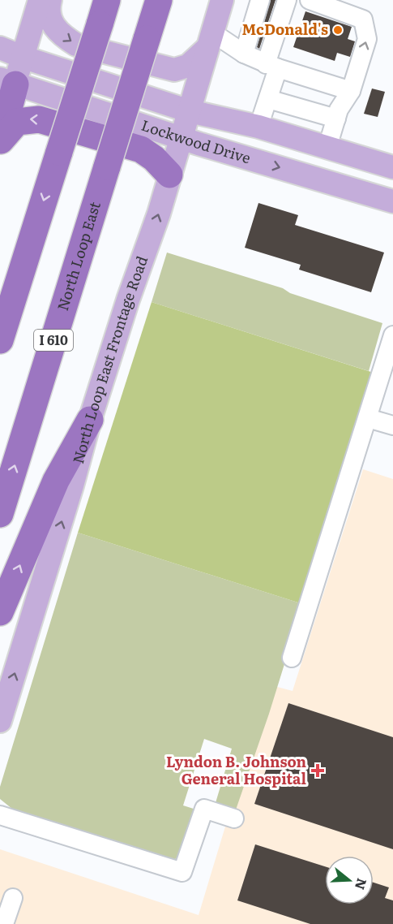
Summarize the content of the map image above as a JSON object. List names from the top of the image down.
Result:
{
  "streets": {
    "highway": ["North Loop East", "I 610"],
    "main road": ["Lockwood Drive", "North Loop East Frontage Road"]
  },
  "crossings": [
    ["Lockwood Drive", "North Loop East Frontage Road"]
  ],
  "one_way": ["North Loop East Frontage Road"],
  "places": {
    "other": ["McDonald's"],
    "health": ["Lyndon B. Johnson General Hospital"]
  },
  "north": "right"
}
